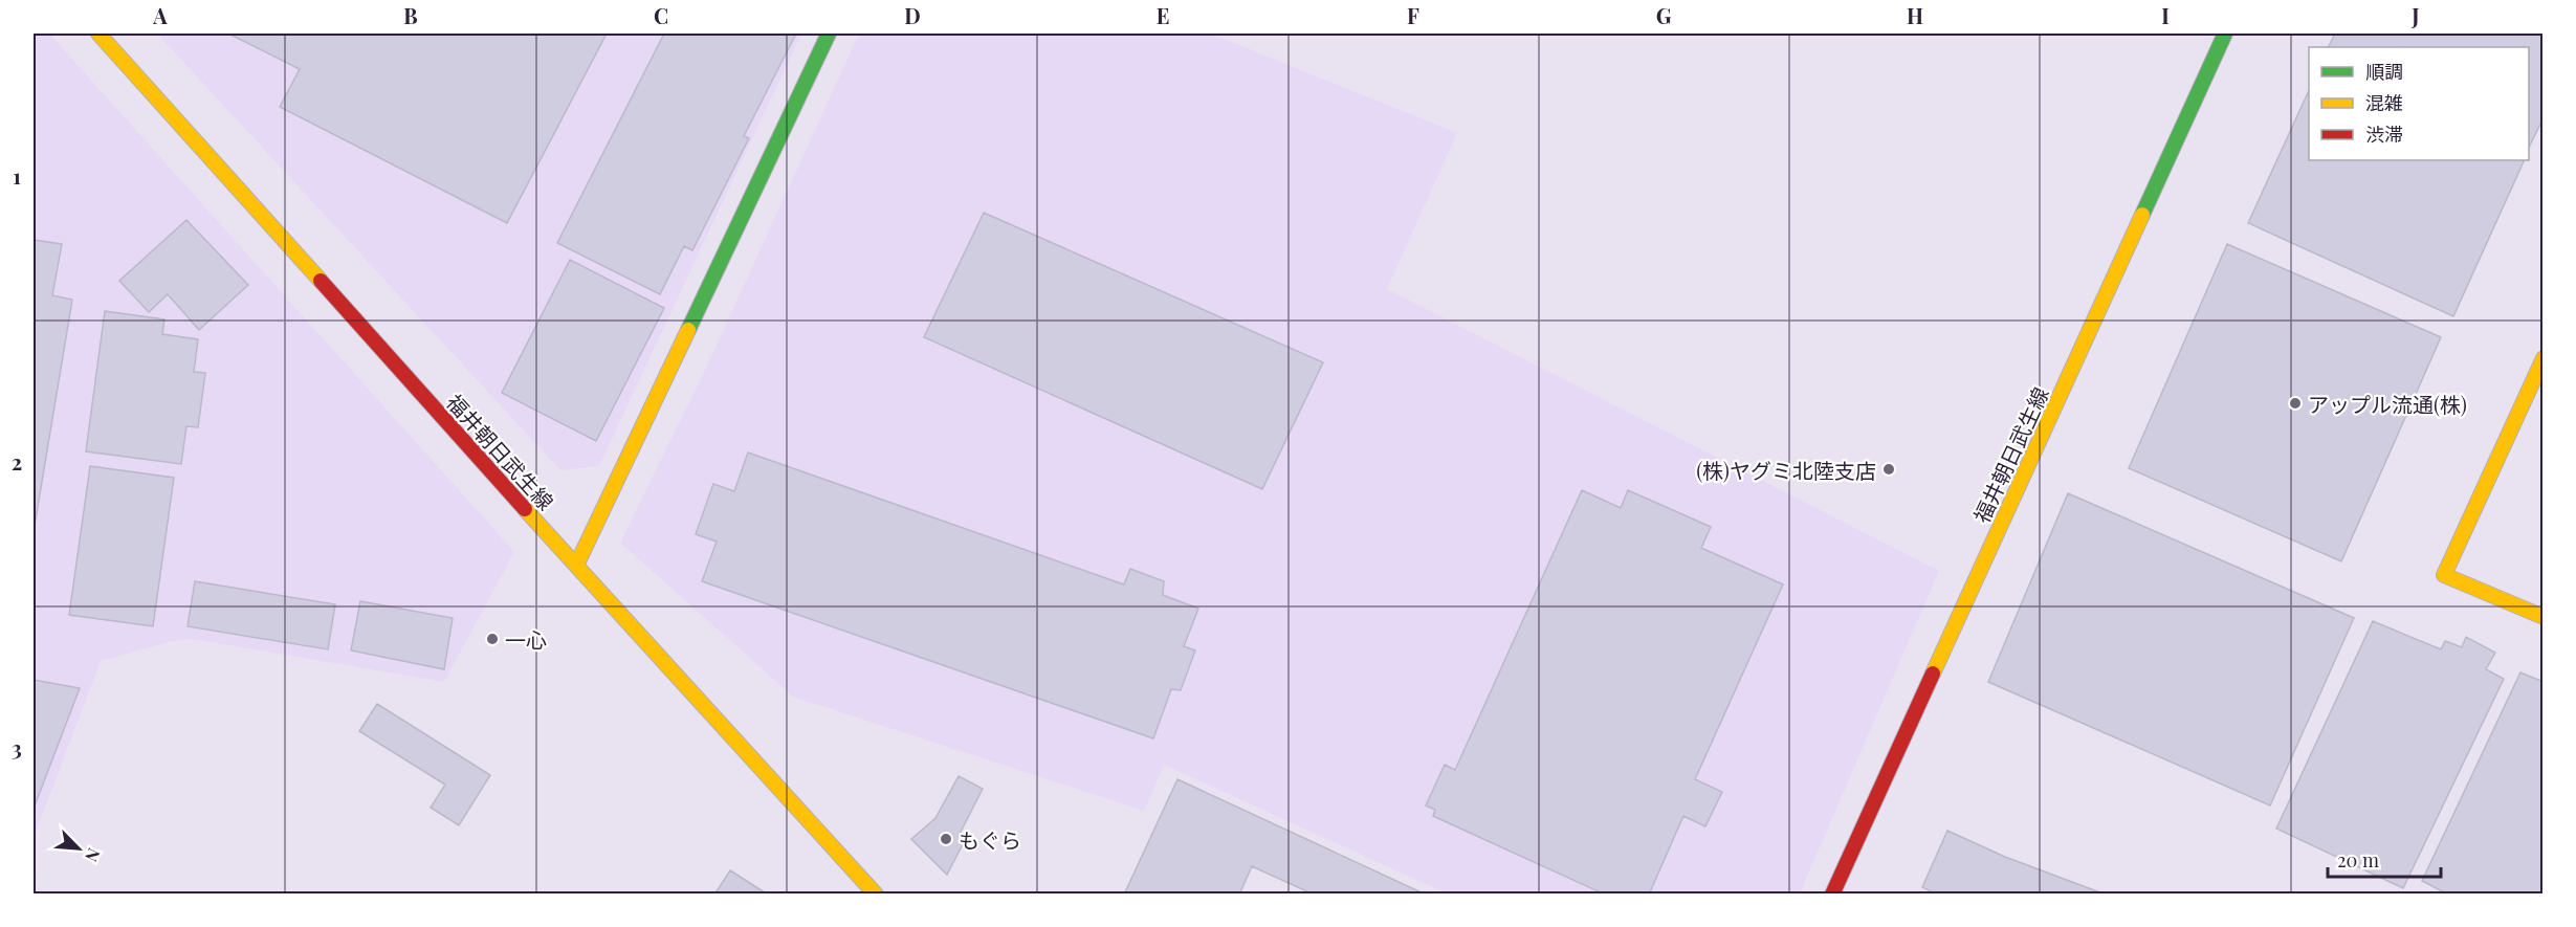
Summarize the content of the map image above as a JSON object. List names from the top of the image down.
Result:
{
  "streets": {
    "main road": ["福井朝日武生線"]
  },
  "places": [
    "アップル流通(株)",
    "(株)ヤグミ北陸支店",
    "一心",
    "もぐら"
  ],
  "legend": ["順調", "混雑", "渋滞"],
  "scale_bar": "20 m",
  "north": "bottom right",
  "grid": {
    "columns": [
      "A",
      "B",
      "C",
      "D",
      "E",
      "F",
      "G",
      "H",
      "I",
      "J"
    ],
    "rows": ["1", "2", "3"]
  }
}
